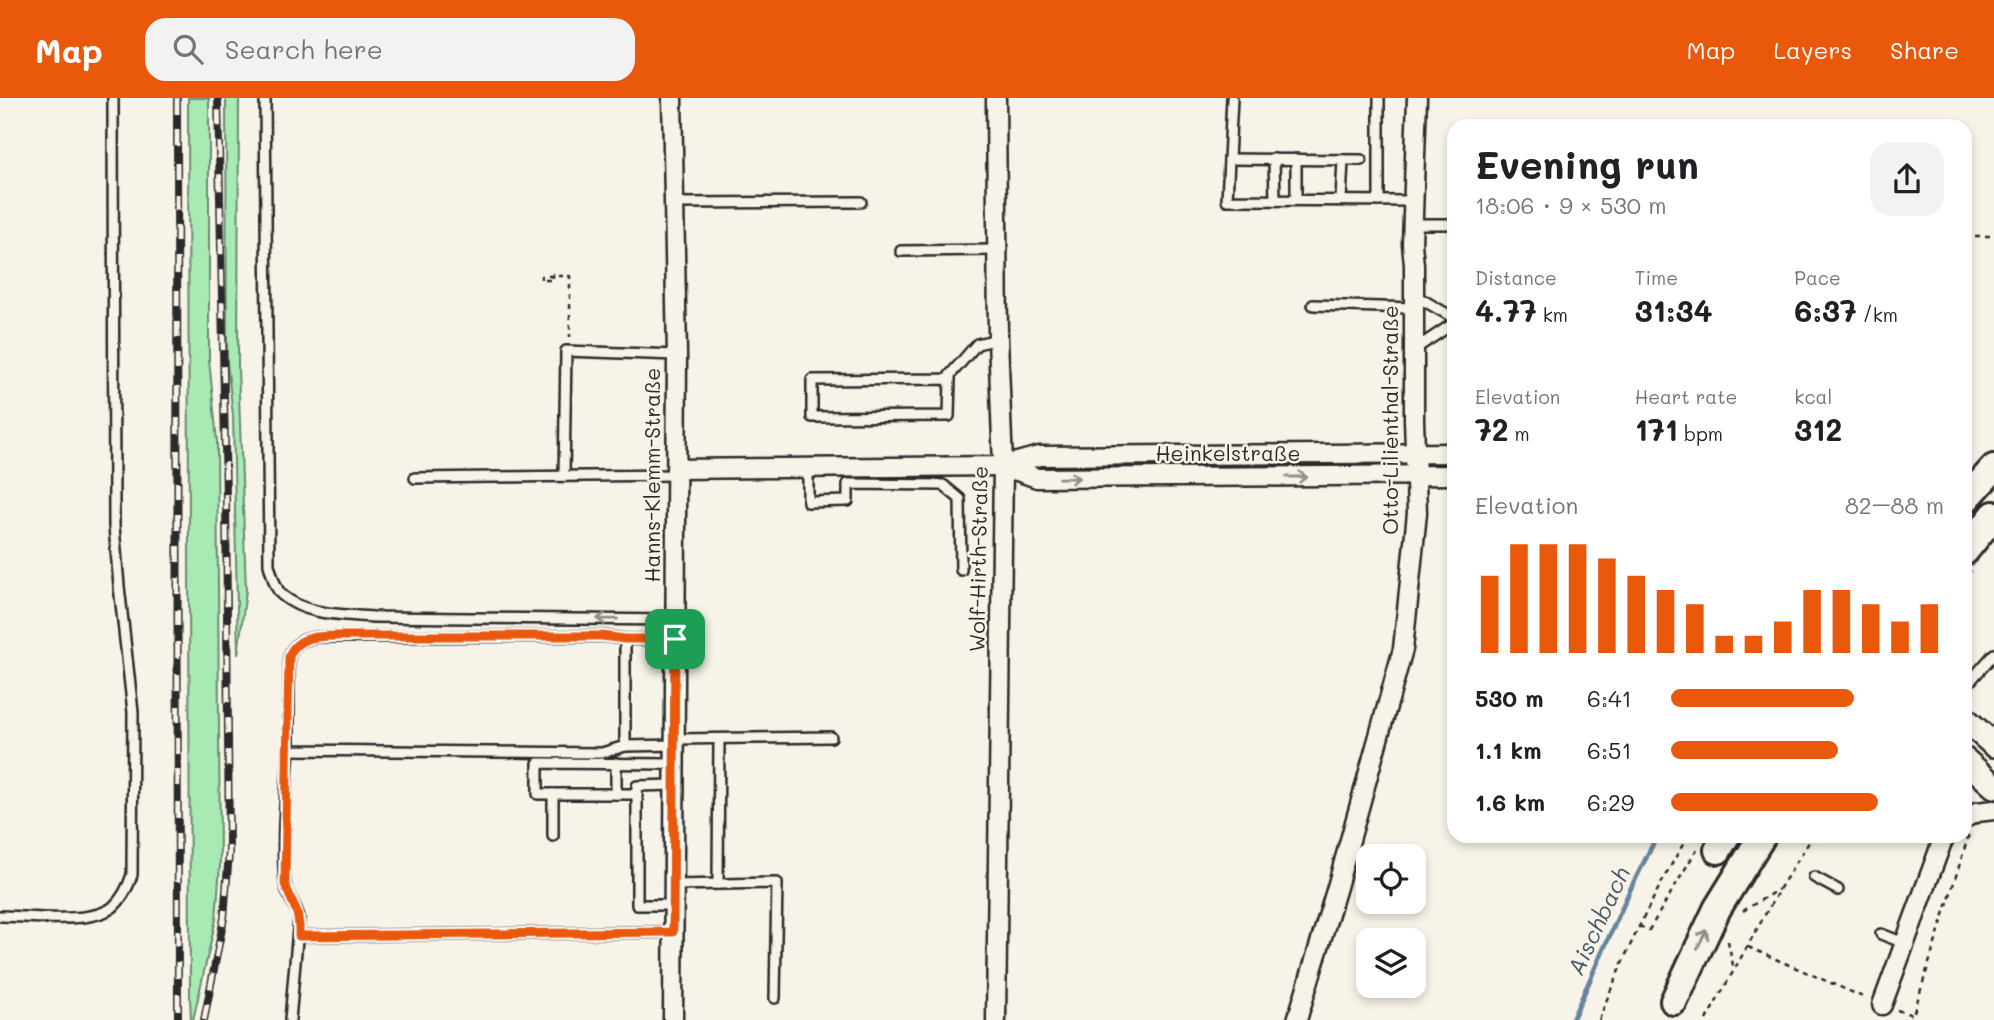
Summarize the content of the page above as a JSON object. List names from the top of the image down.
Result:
{
  "streets": {
    "street": [
      "Otto-Lilienthal-Straße",
      "Heinkelstraße",
      "Hanns-Klemm-Straße",
      "Wolf-Hirth-Straße"
    ]
  },
  "crossings": [
    ["Otto-Lilienthal-Straße", "Heinkelstraße"],
    ["Heinkelstraße", "Hanns-Klemm-Straße"],
    ["Heinkelstraße", "Wolf-Hirth-Straße"]
  ],
  "water": ["Aischbach"],
  "page": {
    "header": "Map",
    "search": "Search here",
    "nav": ["Map", "Layers", "Share"],
    "heading": ["Evening run", "18:06 · 9 × 530 m"],
    "stats": [
      ["Distance", "4.77 km"],
      ["Time", "31:34"],
      ["Pace", "6:37 /km"],
      ["Elevation", "72 m"],
      ["Heart rate", "171 bpm"],
      ["kcal", "312"]
    ],
    "chart": ["Elevation", "82–88 m"],
    "list": [
      {
        "name": "530 m",
        "note": "6:41"
      },
      {
        "name": "1.1 km",
        "note": "6:51"
      },
      {
        "name": "1.6 km",
        "note": "6:29"
      }
    ]
  }
}
